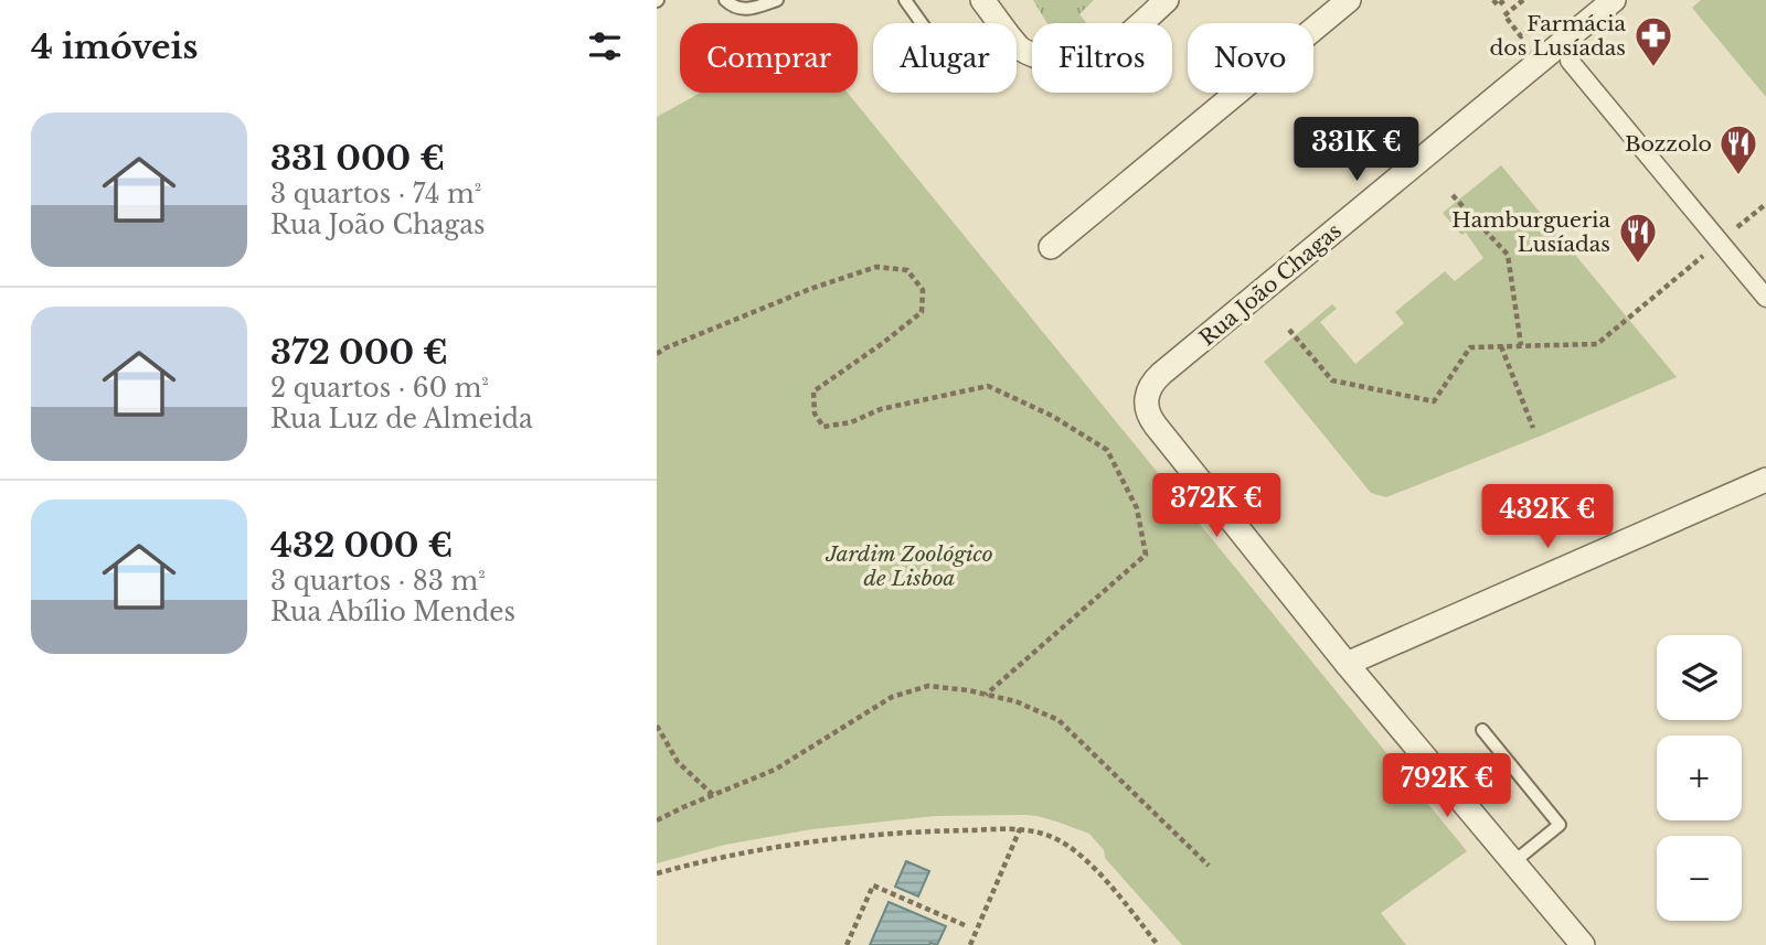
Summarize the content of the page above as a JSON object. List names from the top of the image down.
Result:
{
  "streets": {
    "street": ["Rua João Chagas"]
  },
  "parks": ["Jardim Zoológico de Lisboa"],
  "places": {
    "pharmacy": ["Farmácia dos Lusíadas"],
    "restaurant": ["Bozzolo", "Hamburgueria Lusíadas"]
  },
  "page": {
    "heading": "4 imóveis",
    "chip": [
      "Comprar",
      "Alugar",
      "Filtros",
      "Novo"
    ],
    "list": [
      {
        "name": "331 000 €",
        "note": "3 quartos · 74 m² · Rua João Chagas"
      },
      {
        "name": "372 000 €",
        "note": "2 quartos · 60 m² · Rua Luz de Almeida"
      },
      {
        "name": "432 000 €",
        "note": "3 quartos · 83 m² · Rua Abílio Mendes"
      }
    ],
    "price": [
      "331K €",
      "372K €",
      "432K €",
      "792K €"
    ],
    "map_buttons": ["+", "−"]
  }
}
